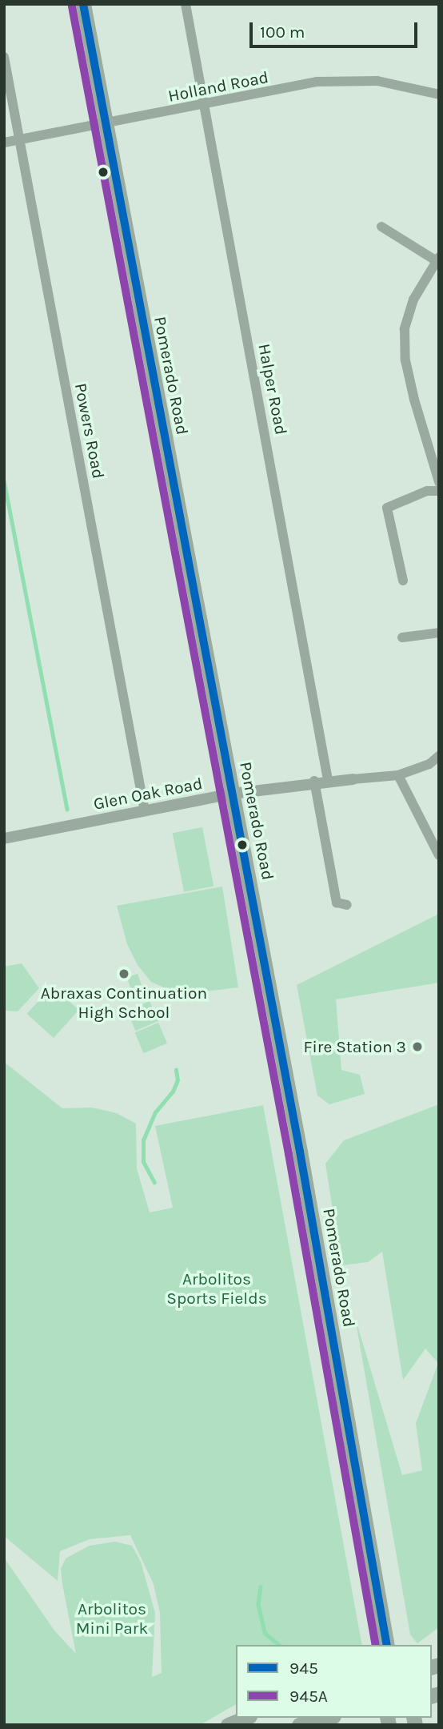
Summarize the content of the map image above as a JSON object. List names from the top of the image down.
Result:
{
  "streets": {
    "main road": ["Pomerado Road"],
    "street": [
      "Holland Road",
      "Halper Road",
      "Powers Road",
      "Glen Oak Road"
    ]
  },
  "crossings": [
    ["Holland Road", "Pomerado Road"],
    ["Holland Road", "Halper Road"],
    ["Holland Road", "Powers Road"],
    ["Pomerado Road", "Glen Oak Road"],
    ["Halper Road", "Glen Oak Road"],
    ["Powers Road", "Glen Oak Road"]
  ],
  "parks": ["Arbolitos Sports Fields", "Arbolitos Mini Park"],
  "places": ["Abraxas Continuation High School", "Fire Station 3"],
  "lines": ["transit line 945", "transit line 945A"],
  "legend": ["945", "945A"],
  "scale_bar": "100 m"
}
